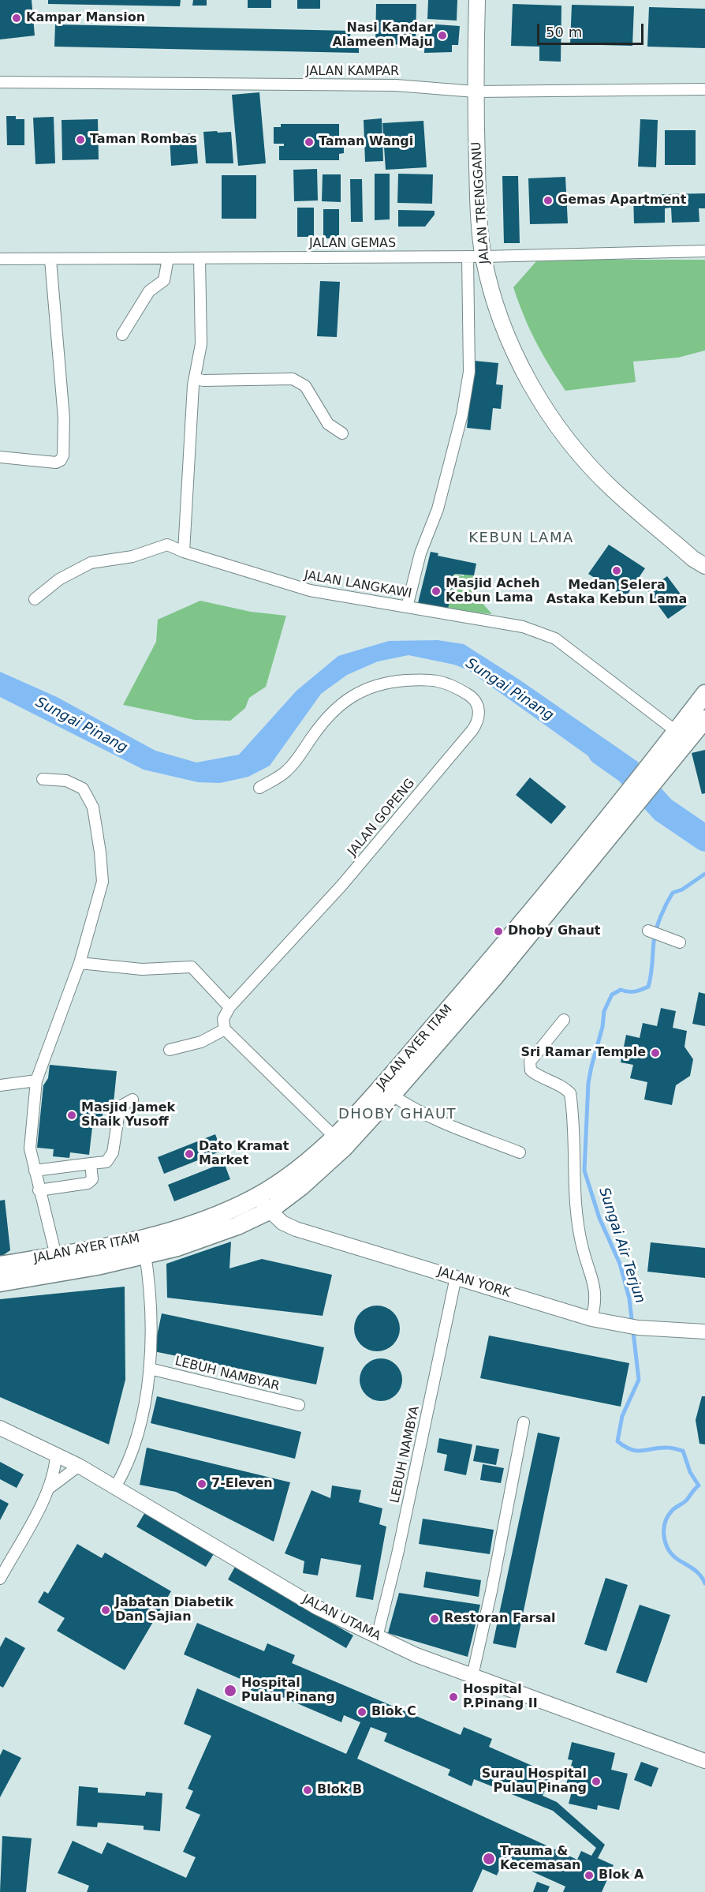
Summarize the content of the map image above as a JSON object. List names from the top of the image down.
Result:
{
  "streets": {
    "main road": ["JALAN TRENGGANU", "JALAN AYER ITAM"],
    "street": [
      "JALAN KAMPAR",
      "JALAN GEMAS",
      "JALAN LANGKAWI",
      "JALAN GOPENG",
      "JALAN YORK",
      "LEBUH NAMBYAR",
      "LEBUH NAMBYA",
      "JALAN UTAMA"
    ]
  },
  "crossings": [
    ["JALAN KAMPAR", "JALAN TRENGGANU"],
    ["JALAN TRENGGANU", "JALAN GEMAS"],
    ["JALAN LANGKAWI", "JALAN AYER ITAM"],
    ["JALAN AYER ITAM", "JALAN YORK"],
    ["JALAN YORK", "LEBUH NAMBYA"],
    ["LEBUH NAMBYA", "JALAN UTAMA"]
  ],
  "districts": ["KEBUN LAMA", "DHOBY GHAUT"],
  "water": ["Sungai Pinang", "Sungai Air Terjun"],
  "places": [
    "Kampar Mansion",
    "Nasi Kandar Alameen Maju",
    "Taman Rombas",
    "Taman Wangi",
    "Gemas Apartment",
    "Medan Selera Astaka Kebun Lama",
    "Masjid Acheh Kebun Lama",
    "Dhoby Ghaut",
    "Sri Ramar Temple",
    "Masjid Jamek Shaik Yusoff",
    "Dato Kramat Market",
    "7-Eleven",
    "Jabatan Diabetik Dan Sajian",
    "Restoran Farsal",
    "Hospital Pulau Pinang",
    "Hospital P.Pinang II",
    "Blok C",
    "Surau Hospital Pulau Pinang",
    "Blok B",
    "Trauma & Kecemasan",
    "Blok A"
  ],
  "scale_bar": "50 m"
}
